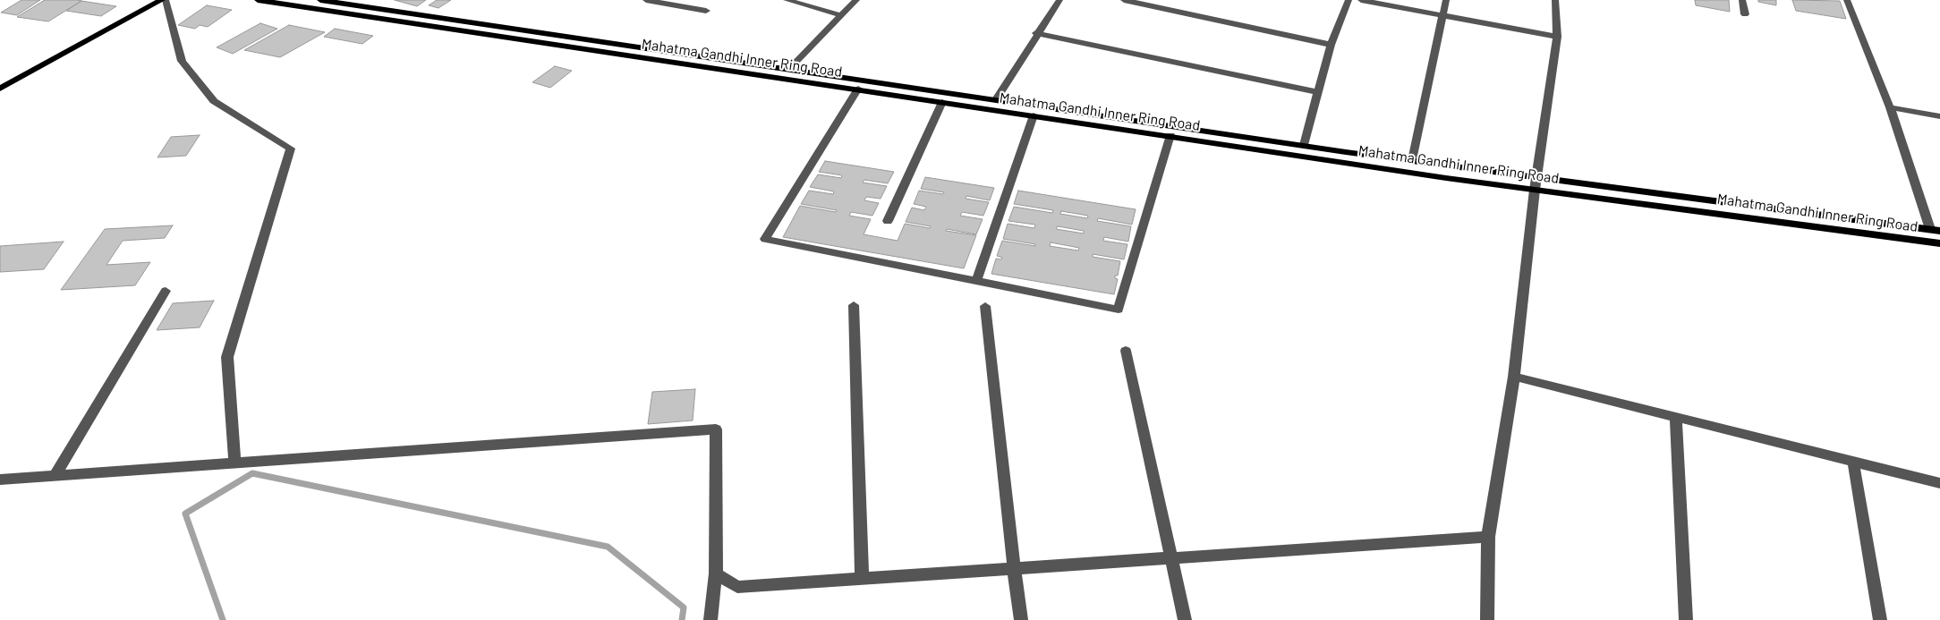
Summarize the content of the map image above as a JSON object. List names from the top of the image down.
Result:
{
  "streets": {
    "main road": ["Mahatma Gandhi Inner Ring Road"]
  }
}
